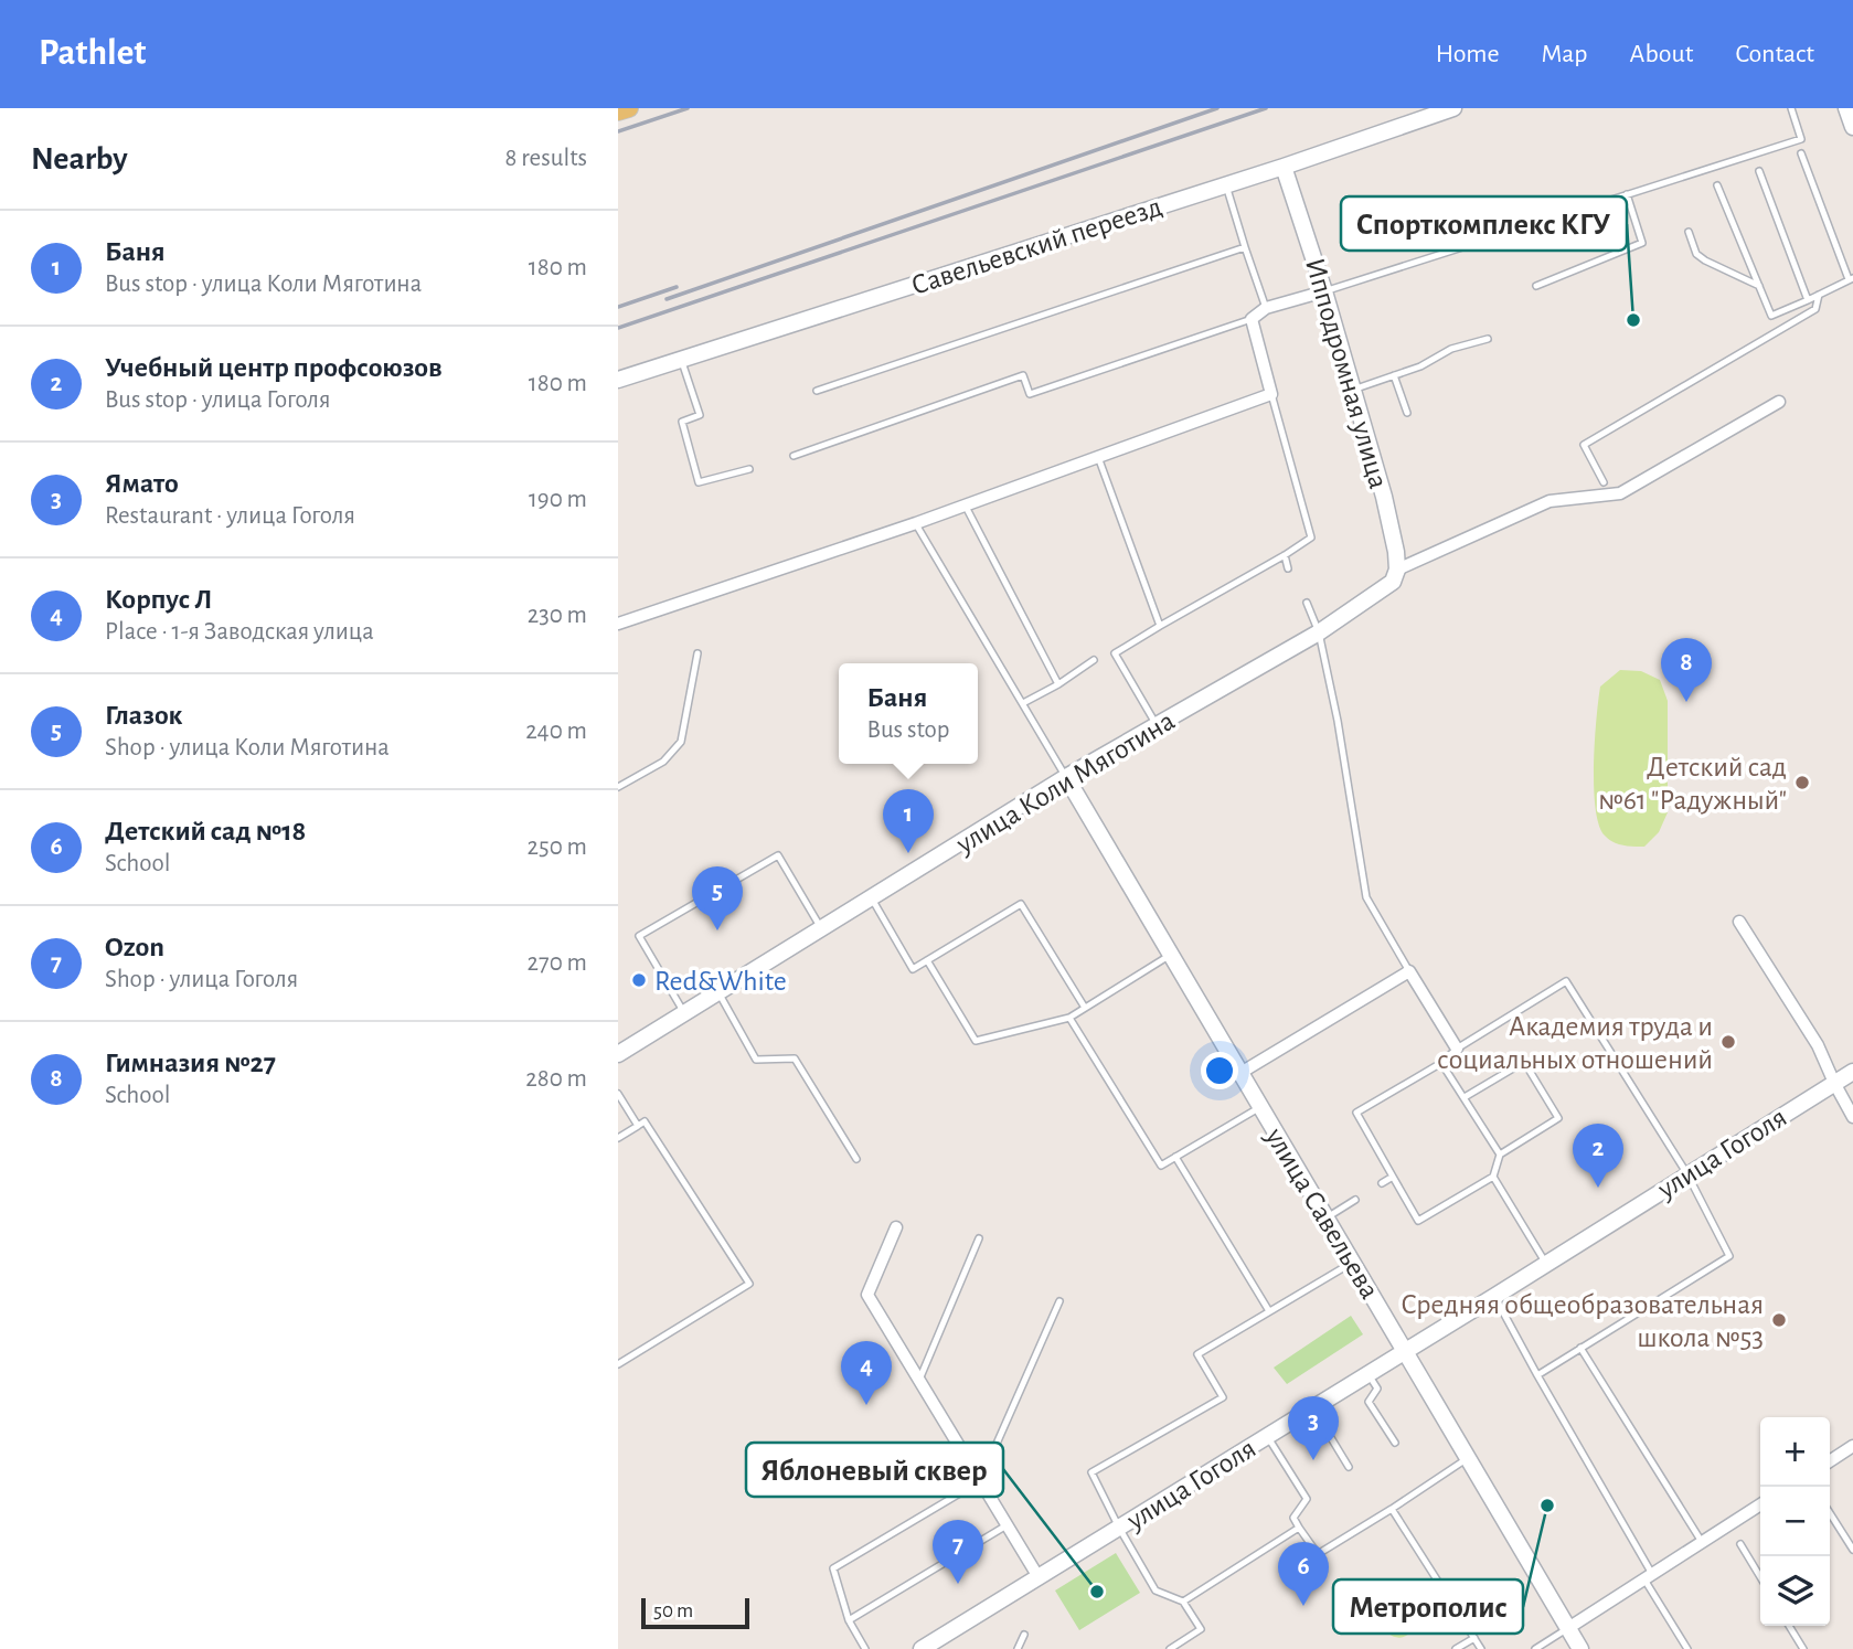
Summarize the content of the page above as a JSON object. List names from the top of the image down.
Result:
{
  "streets": {
    "street": [
      "Савельевский переезд",
      "Ипподромная улица",
      "улица Коли Мяготина",
      "улица Гоголя",
      "улица Савельева"
    ]
  },
  "crossings": [
    ["Савельевский переезд", "Ипподромная улица"],
    ["Ипподромная улица", "улица Коли Мяготина"],
    ["улица Коли Мяготина", "улица Савельева"],
    ["улица Гоголя", "улица Савельева"]
  ],
  "places": [
    "Спорткомплекс КГУ",
    "Детский сад №61 \"Радужный\"",
    "Red&White",
    "Академия труда и социальных отношений",
    "Средняя общеобразовательная школа №53",
    "Метрополис",
    "Яблоневый сквер"
  ],
  "scale_bar": "50 m",
  "page": {
    "header": "Pathlet",
    "nav": [
      "Home",
      "Map",
      "About",
      "Contact"
    ],
    "heading": ["Nearby", "8 results"],
    "list": [
      {
        "mark": "1",
        "name": "Баня",
        "note": "Bus stop · улица Коли Мяготина",
        "value": "180 m"
      },
      {
        "mark": "2",
        "name": "Учебный центр профсоюзов",
        "note": "Bus stop · улица Гоголя",
        "value": "180 m"
      },
      {
        "mark": "3",
        "name": "Ямато",
        "note": "Restaurant · улица Гоголя",
        "value": "190 m"
      },
      {
        "mark": "4",
        "name": "Корпус Л",
        "note": "Place · 1-я Заводская улица",
        "value": "230 m"
      },
      {
        "mark": "5",
        "name": "Глазок",
        "note": "Shop · улица Коли Мяготина",
        "value": "240 m"
      },
      {
        "mark": "6",
        "name": "Детский сад №18",
        "note": "School",
        "value": "250 m"
      },
      {
        "mark": "7",
        "name": "Ozon",
        "note": "Shop · улица Гоголя",
        "value": "270 m"
      },
      {
        "mark": "8",
        "name": "Гимназия №27",
        "note": "School",
        "value": "280 m"
      }
    ],
    "pins": [
      "8",
      "1",
      "5",
      "2",
      "4",
      "3",
      "7",
      "6"
    ],
    "popup": ["Баня", "Bus stop"],
    "map_buttons": ["+", "−"],
    "scale": "50 m"
  }
}
